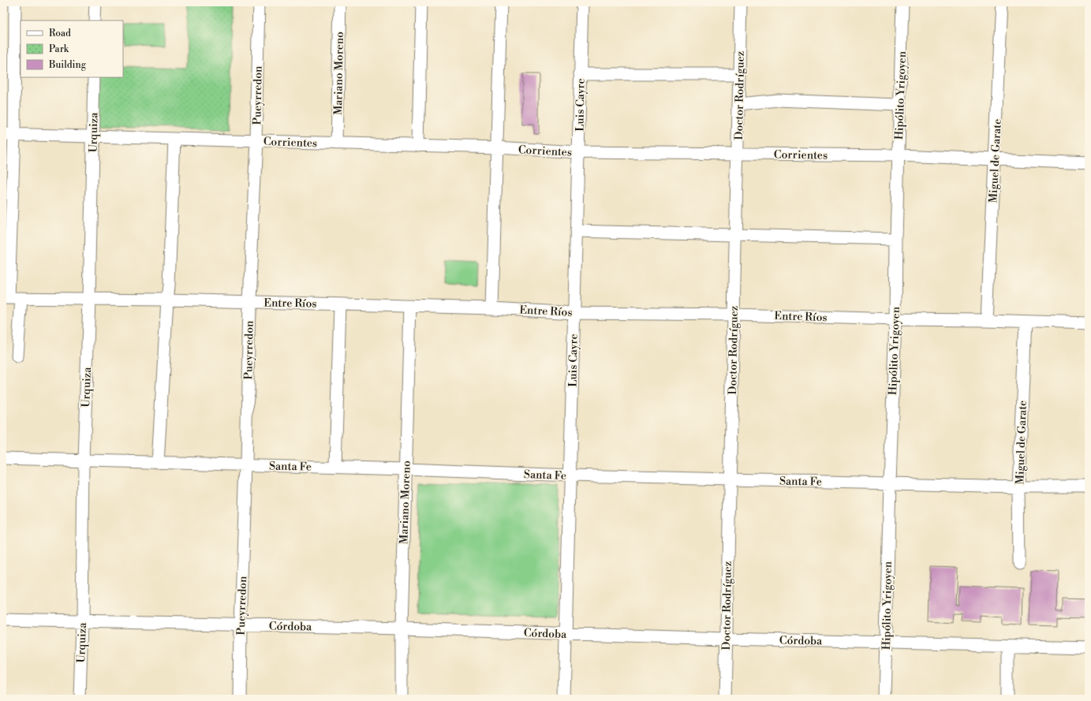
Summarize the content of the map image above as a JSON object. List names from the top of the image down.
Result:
{
  "streets": {
    "street": [
      "Mariano Moreno",
      "Pueyrredon",
      "Doctor Rodríguez",
      "Hipólito Yrigoyen",
      "Luis Cayre",
      "Urquiza",
      "Corrientes",
      "Miguel de Garate",
      "Entre Ríos",
      "Santa Fe",
      "Córdoba"
    ]
  },
  "crossings": [
    ["Mariano Moreno", "Corrientes"],
    ["Mariano Moreno", "Entre Ríos"],
    ["Mariano Moreno", "Santa Fe"],
    ["Mariano Moreno", "Córdoba"],
    ["Pueyrredon", "Corrientes"],
    ["Pueyrredon", "Entre Ríos"],
    ["Pueyrredon", "Santa Fe"],
    ["Pueyrredon", "Córdoba"],
    ["Doctor Rodríguez", "Corrientes"],
    ["Doctor Rodríguez", "Entre Ríos"],
    ["Doctor Rodríguez", "Santa Fe"],
    ["Doctor Rodríguez", "Córdoba"],
    ["Hipólito Yrigoyen", "Corrientes"],
    ["Hipólito Yrigoyen", "Entre Ríos"],
    ["Hipólito Yrigoyen", "Santa Fe"],
    ["Hipólito Yrigoyen", "Córdoba"],
    ["Luis Cayre", "Corrientes"],
    ["Luis Cayre", "Entre Ríos"],
    ["Luis Cayre", "Santa Fe"],
    ["Luis Cayre", "Córdoba"],
    ["Urquiza", "Corrientes"],
    ["Urquiza", "Entre Ríos"],
    ["Urquiza", "Santa Fe"],
    ["Urquiza", "Córdoba"],
    ["Corrientes", "Miguel de Garate"],
    ["Miguel de Garate", "Entre Ríos"],
    ["Miguel de Garate", "Santa Fe"]
  ],
  "legend": ["Road", "Park", "Building"]
}
